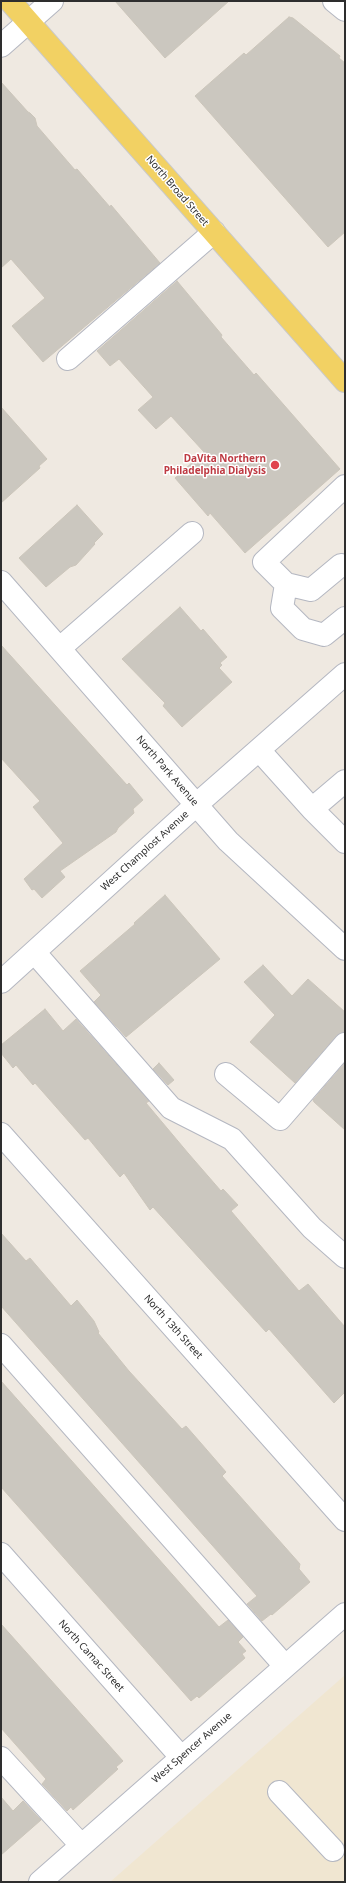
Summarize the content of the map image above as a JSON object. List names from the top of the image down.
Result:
{
  "streets": {
    "main road": ["North Broad Street"],
    "street": [
      "North Park Avenue",
      "West Champlost Avenue",
      "North 13th Street",
      "North Camac Street",
      "West Spencer Avenue"
    ]
  },
  "crossings": [
    ["North Park Avenue", "West Champlost Avenue"],
    ["North Camac Street", "West Spencer Avenue"]
  ],
  "places": ["DaVita Northern Philadelphia Dialysis"]
}
